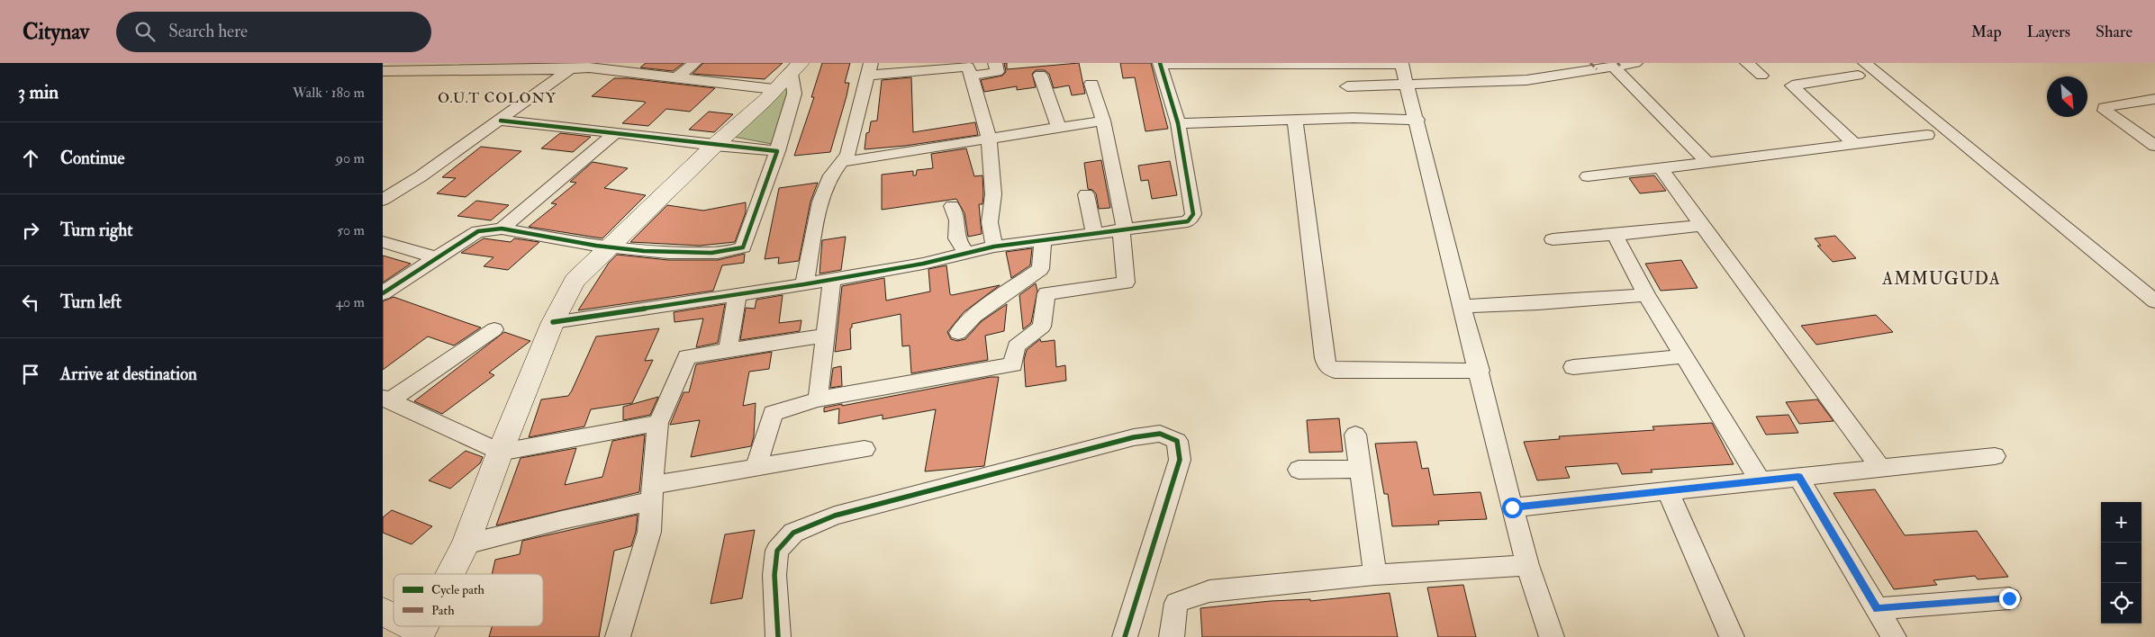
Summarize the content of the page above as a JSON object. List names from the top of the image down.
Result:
{
  "districts": ["O.U.T COLONY", "AMMUGUDA"],
  "legend": ["Cycle path", "Path"],
  "north": "bottom right",
  "page": {
    "header": "Citynav",
    "search": "Search here",
    "nav": ["Map", "Layers", "Share"],
    "heading": ["3 min", "Walk · 180 m"],
    "list": [
      ["Continue", "90 m"],
      ["Turn right", "50 m"],
      ["Turn left", "40 m"],
      "Arrive at destination"
    ],
    "map_buttons": ["+", "−"]
  }
}
